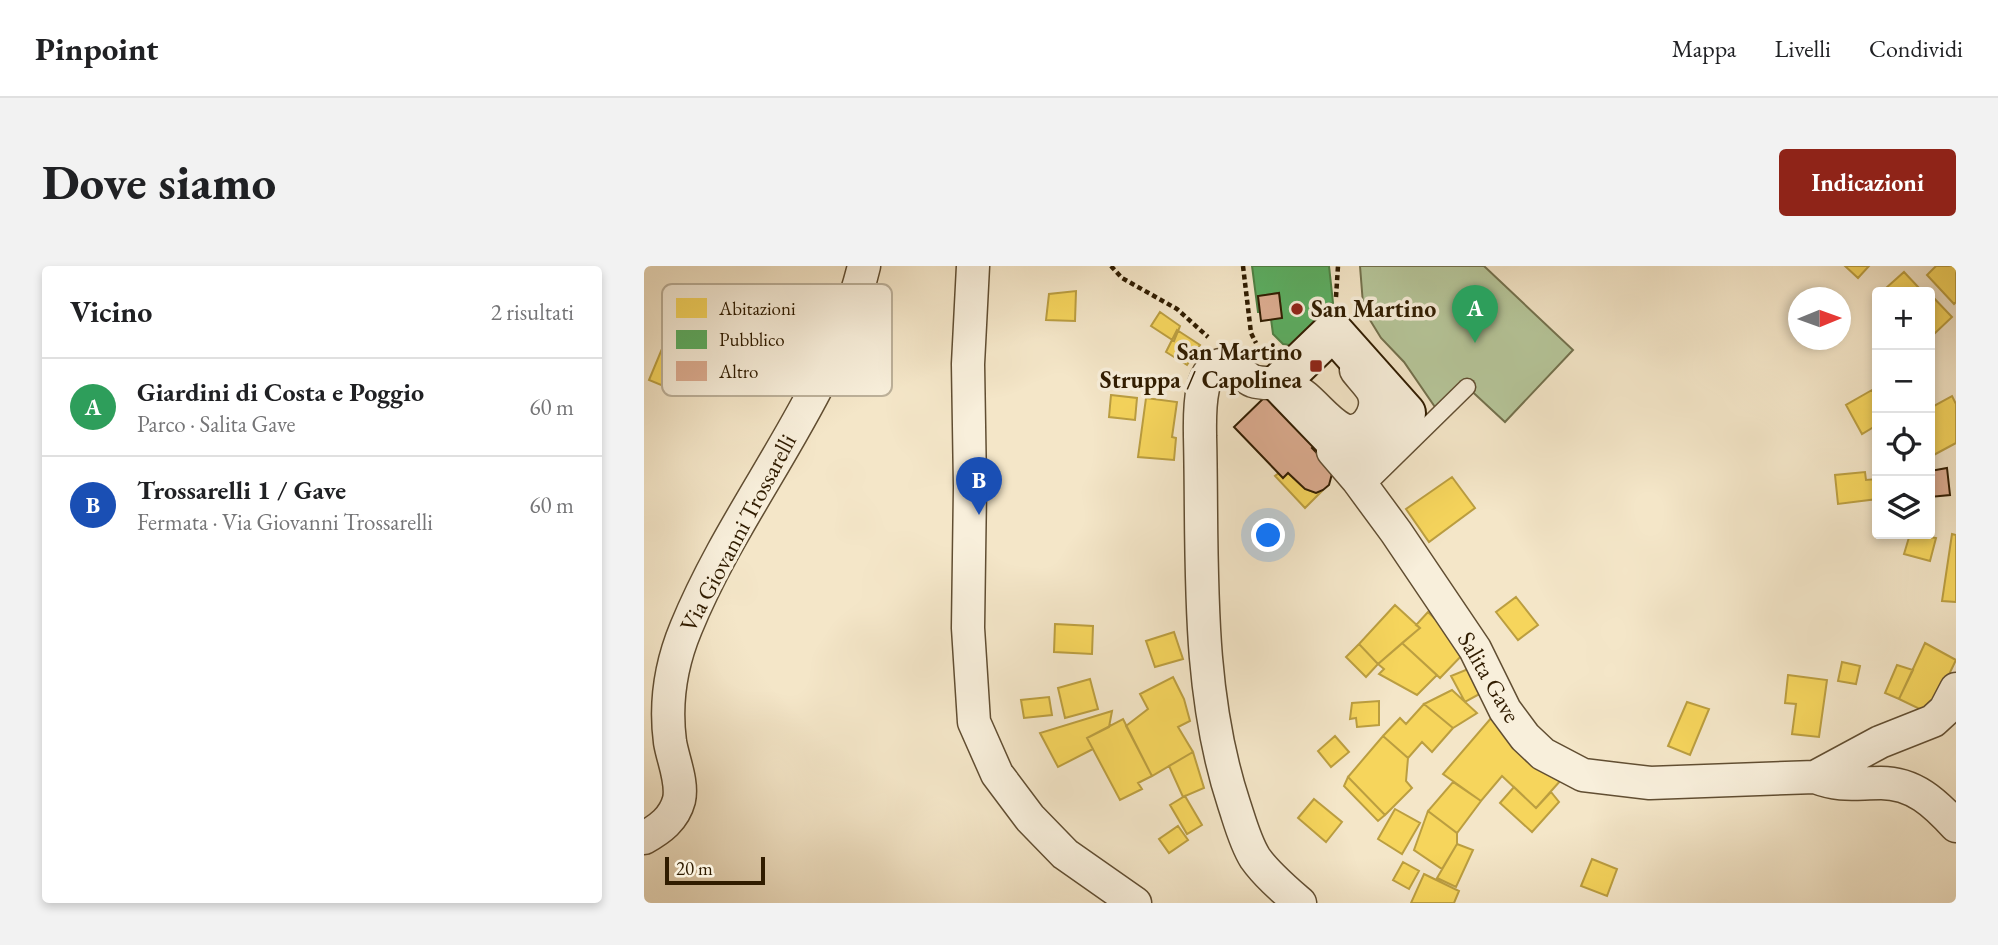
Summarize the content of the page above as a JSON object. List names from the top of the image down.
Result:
{
  "streets": {
    "street": ["Via Giovanni Trossarelli", "Salita Gave"]
  },
  "places": {
    "other": ["San Martino"],
    "transit": ["San Martino Struppa / Capolinea"]
  },
  "legend": ["Abitazioni", "Pubblico", "Altro"],
  "scale_bar": "20 m",
  "north": "right",
  "page": {
    "header": "Pinpoint",
    "nav": ["Mappa", "Livelli", "Condividi"],
    "buttons": "Indicazioni",
    "title": "Dove siamo",
    "heading": ["Vicino", "2 risultati"],
    "pins": ["A", "B"],
    "map_buttons": ["+", "−"],
    "list": [
      {
        "mark": "A",
        "name": "Giardini di Costa e Poggio",
        "note": "Parco · Salita Gave",
        "value": "60 m"
      },
      {
        "mark": "B",
        "name": "Trossarelli 1 / Gave",
        "note": "Fermata · Via Giovanni Trossarelli",
        "value": "60 m"
      }
    ],
    "scale": "20 m"
  }
}
